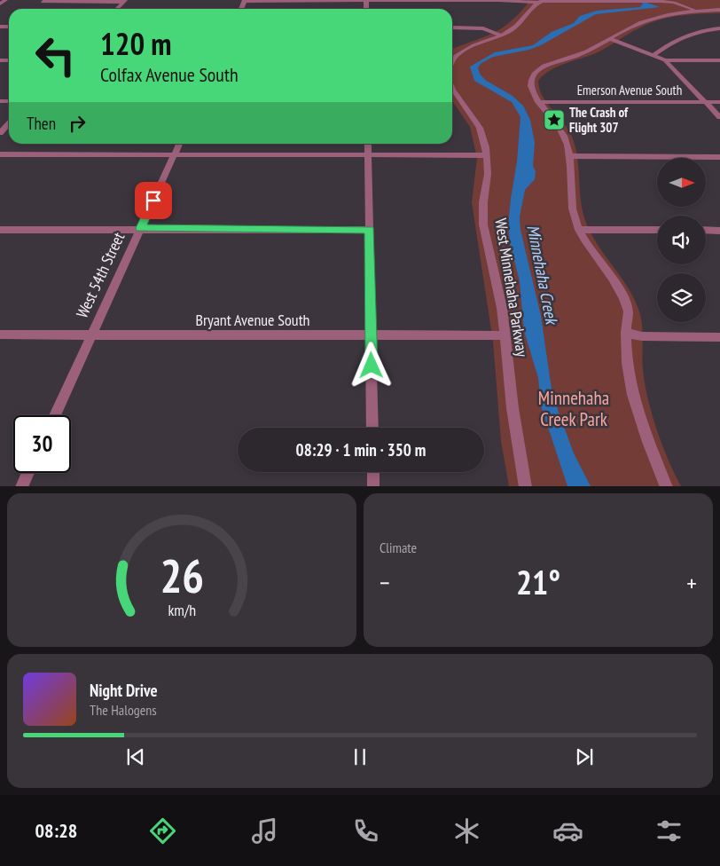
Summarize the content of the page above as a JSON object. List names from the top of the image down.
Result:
{
  "streets": {
    "street": [
      "Emerson Avenue South",
      "West 54th Street",
      "West Minnehaha Parkway",
      "Bryant Avenue South"
    ]
  },
  "crossings": [
    ["West 54th Street", "Bryant Avenue South"],
    ["West Minnehaha Parkway", "Bryant Avenue South"]
  ],
  "water": ["Minnehaha Creek"],
  "parks": ["Minnehaha Creek Park"],
  "places": {
    "place": ["The Crash of Flight 307"]
  },
  "north": "right",
  "page": {
    "turn": ["120 m", "Colfax Avenue South"],
    "then": "Then",
    "limit": "30",
    "trip": "08:29 · 1 min · 350 m",
    "tile": "Climate",
    "heat": ["−", "21°", "+"],
    "song": ["Night Drive", "The Halogens"],
    "tabs": "08:28",
    "gauge": ["26", "km/h"]
  }
}
